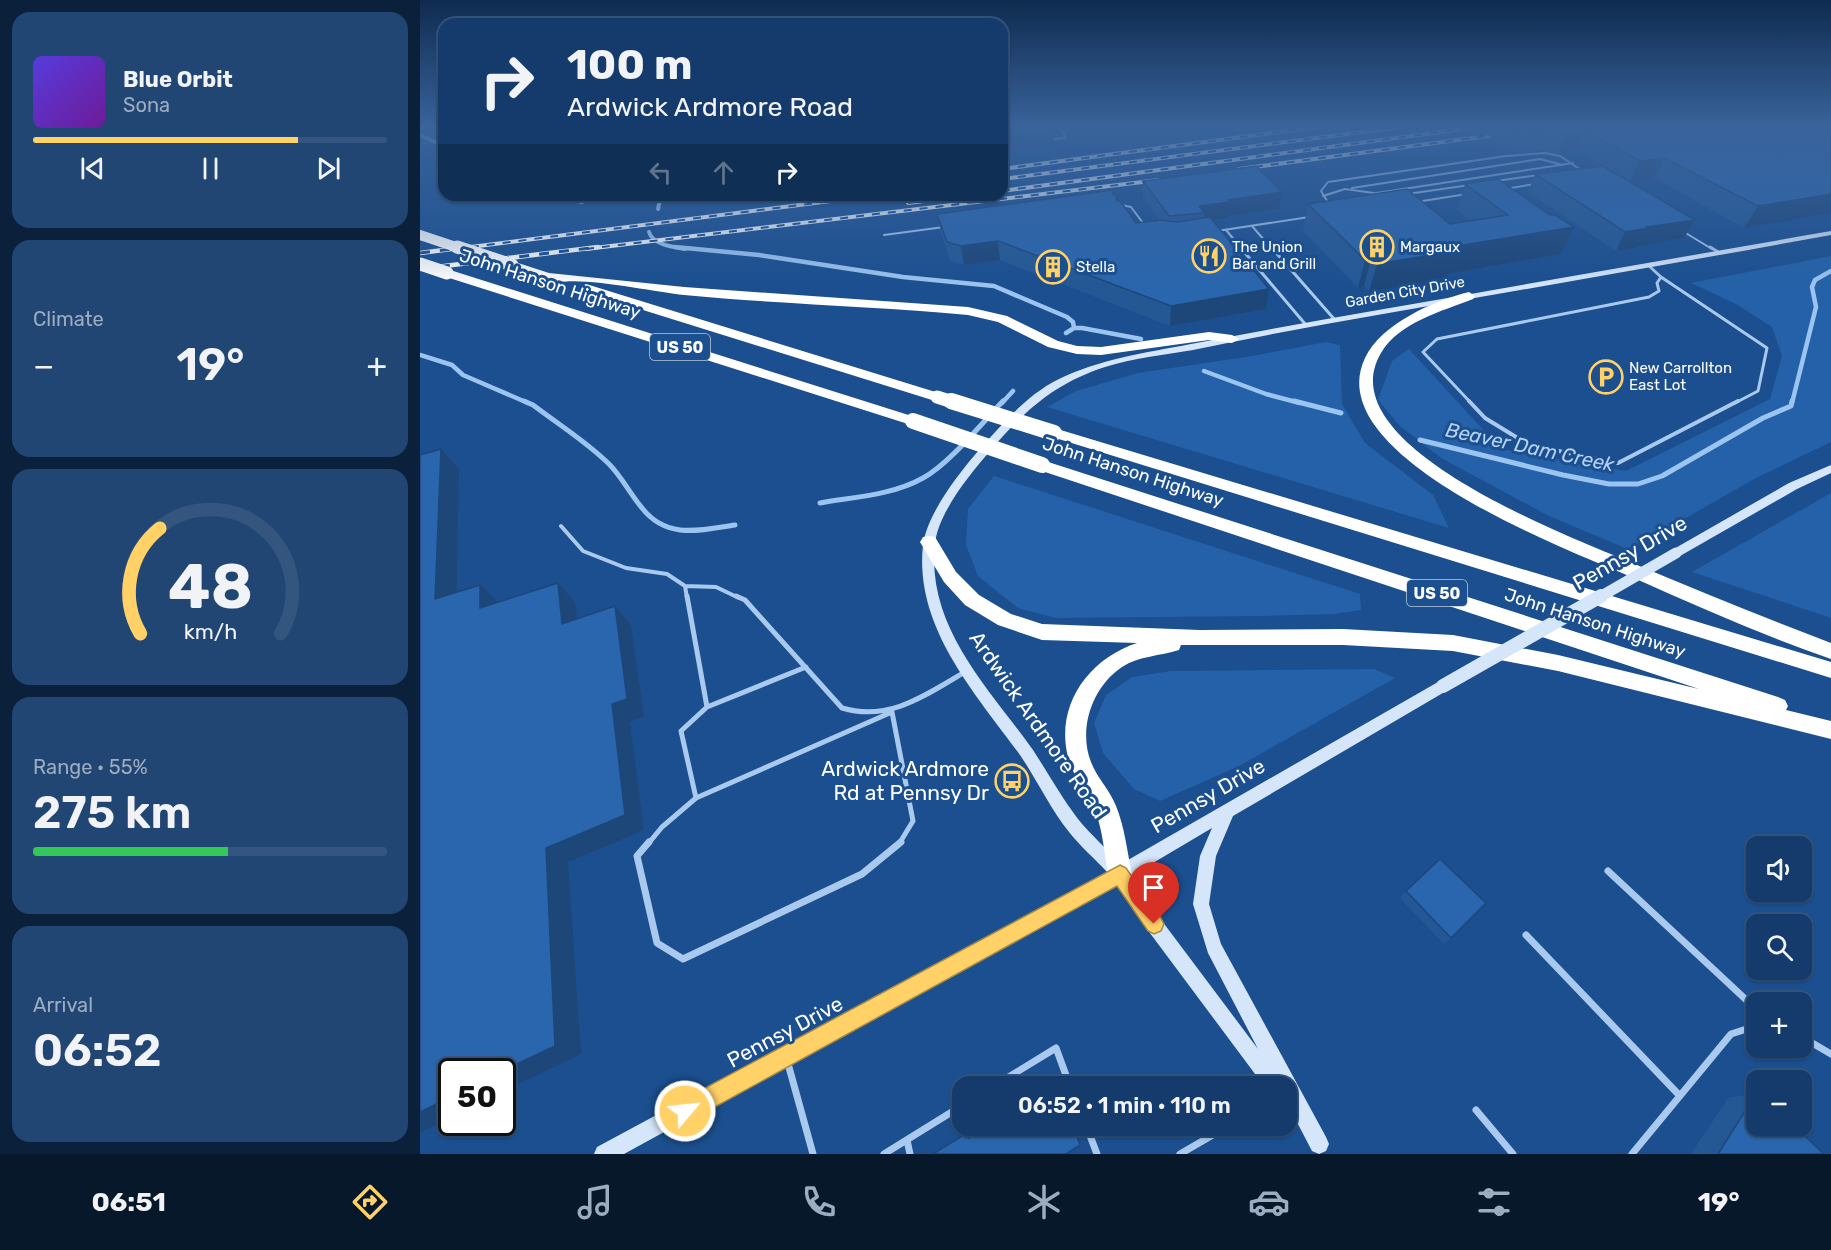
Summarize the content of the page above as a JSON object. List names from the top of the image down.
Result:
{
  "streets": {
    "highway": ["John Hanson Highway", "US 50"],
    "main road": ["Garden City Drive", "Pennsy Drive", "Ardwick Ardmore Road"]
  },
  "crossings": [
    ["Garden City Drive", "Ardwick Ardmore Road"],
    ["Pennsy Drive", "Ardwick Ardmore Road"]
  ],
  "water": ["Beaver Dam Creek"],
  "places": {
    "building": ["Margaux", "Stella"],
    "restaurant": ["The Union Bar and Grill"],
    "parking": ["New Carrollton East Lot"],
    "bus stop": ["Ardwick Ardmore Rd at Pennsy Dr"]
  },
  "page": {
    "turn": ["100 m", "Ardwick Ardmore Road"],
    "song": ["Blue Orbit", "Sona"],
    "tile": [
      "Climate",
      ["Range · 55%", "275 km"],
      ["Arrival", "06:52"]
    ],
    "heat": ["−", "19°", "+"],
    "map_buttons": ["+", "−"],
    "limit": "50",
    "trip": "06:52 · 1 min · 110 m",
    "tabs": ["06:51", "19°"],
    "gauge": ["48", "km/h"]
  }
}
